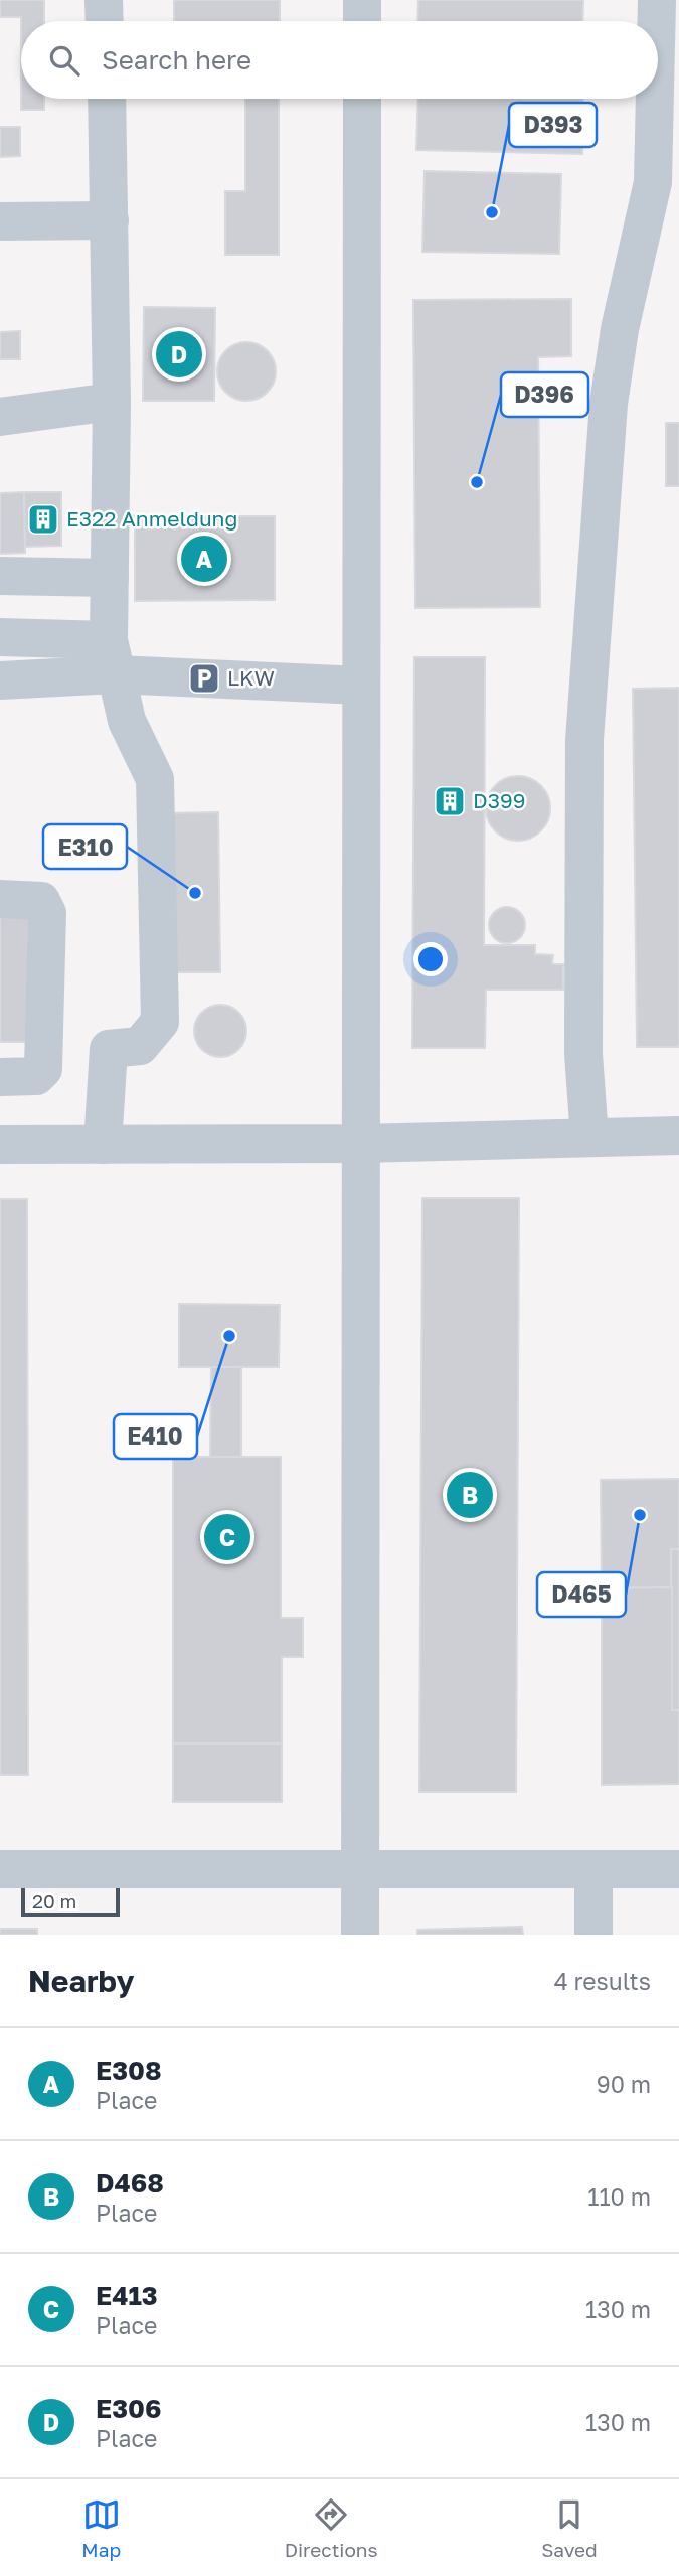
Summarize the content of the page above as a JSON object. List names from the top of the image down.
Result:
{
  "places": {
    "other": [
      "D393",
      "D396",
      "E310",
      "E410",
      "D465"
    ],
    "building": ["E322 Anmeldung", "D399"],
    "parking": ["LKW"]
  },
  "scale_bar": "20 m",
  "page": {
    "search": "Search here",
    "pins": [
      "D",
      "A",
      "B",
      "C"
    ],
    "scale": "20 m",
    "heading": ["Nearby", "4 results"],
    "list": [
      {
        "mark": "A",
        "name": "E308",
        "note": "Place",
        "value": "90 m"
      },
      {
        "mark": "B",
        "name": "D468",
        "note": "Place",
        "value": "110 m"
      },
      {
        "mark": "C",
        "name": "E413",
        "note": "Place",
        "value": "130 m"
      },
      {
        "mark": "D",
        "name": "E306",
        "note": "Place",
        "value": "130 m"
      }
    ],
    "nav": ["Map", "Directions", "Saved"]
  }
}
